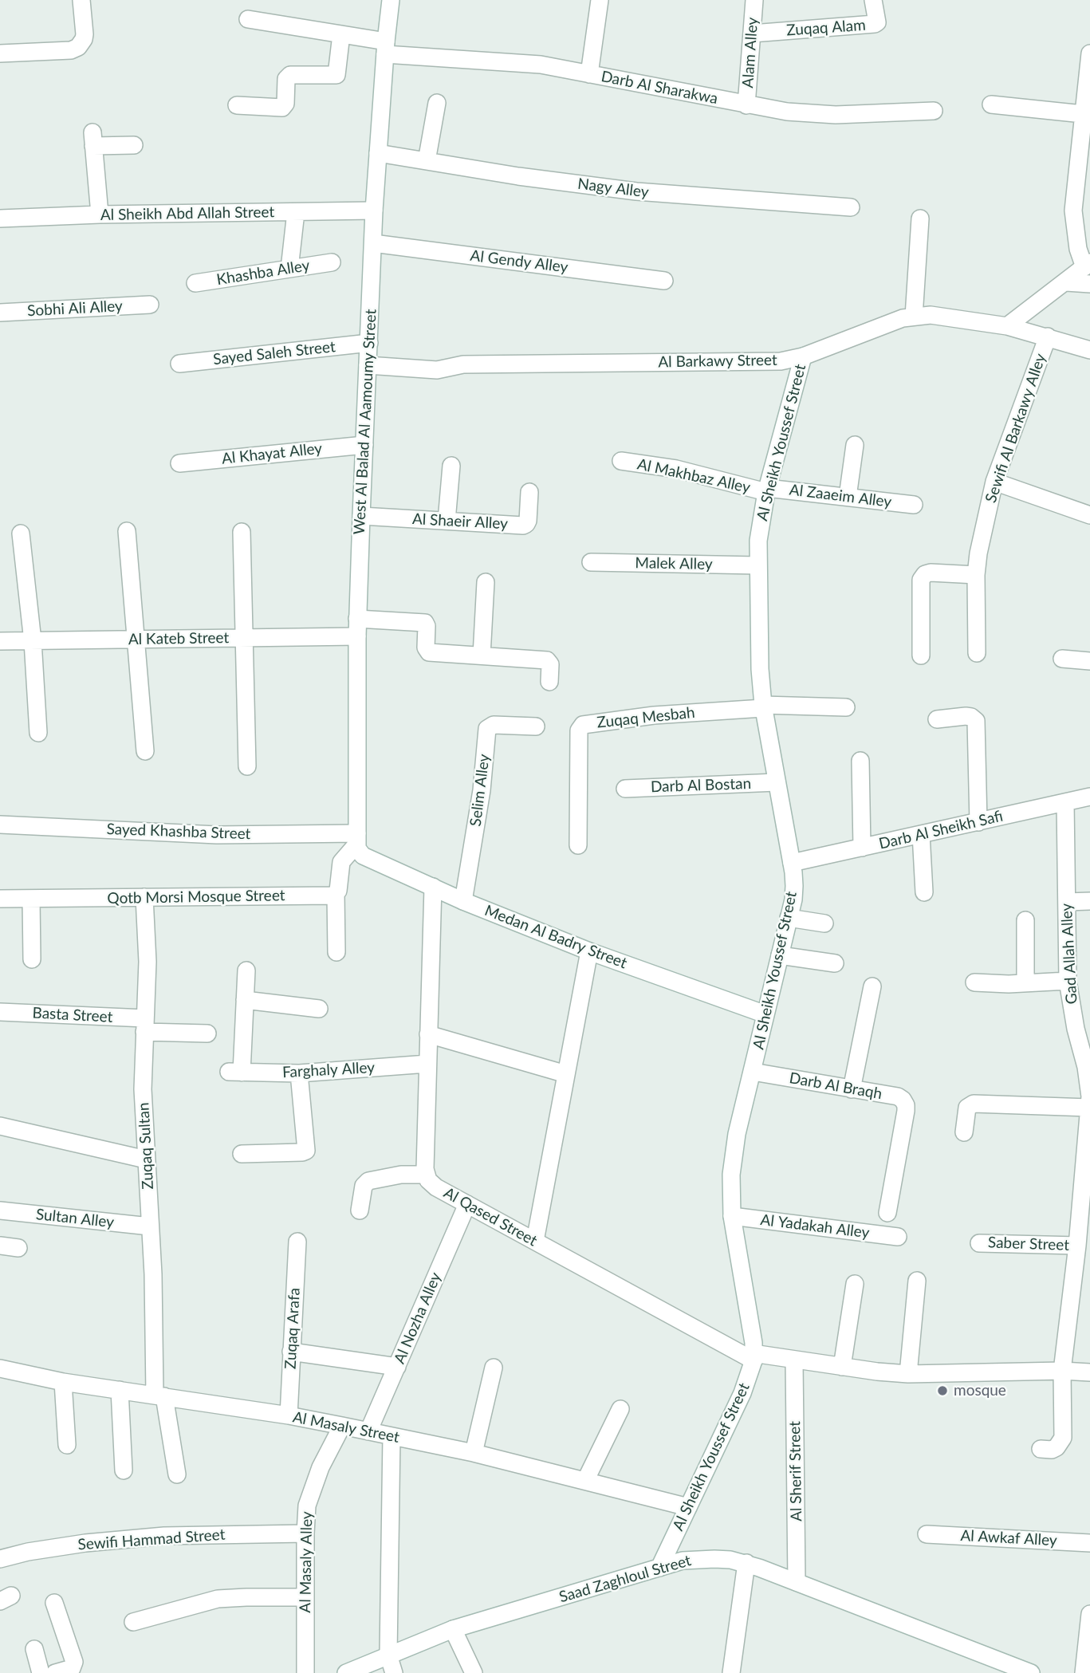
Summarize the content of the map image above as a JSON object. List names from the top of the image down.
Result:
{
  "streets": {
    "street": [
      "Zuqaq Alam",
      "Alam Alley",
      "Darb Al Sharakwa",
      "Nagy Alley",
      "Al Sheikh Abd Allah Street",
      "Al Gendy Alley",
      "Khashba Alley",
      "Sobhi Ali Alley",
      "Sayed Saleh Street",
      "Al Barkawy Street",
      "West Al Balad Al Aamoumy Street",
      "Sewifi Al Barkawy Alley",
      "Al Sheikh Youssef Street",
      "Al Khayat Alley",
      "Al Makhbaz Alley",
      "Al Zaaeim Alley",
      "Al Shaeir Alley",
      "Malek Alley",
      "Al Kateb Street",
      "Zuqaq Mesbah",
      "Darb Al Bostan",
      "Selim Alley",
      "Darb Al Sheikh Safi",
      "Sayed Khashba Street",
      "Qotb Morsi Mosque Street",
      "Medan Al Badry Street",
      "Gad Allah Alley",
      "Basta Street",
      "Farghaly Alley",
      "Darb Al Braqh",
      "Zuqaq Sultan",
      "Al Qased Street",
      "Sultan Alley",
      "Al Yadakah Alley",
      "Saber Street",
      "Al Nozha Alley",
      "Zuqaq Arafa",
      "Al Masaly Street",
      "Al Sherif Street",
      "Al Awkaf Alley",
      "Sewifi Hammad Street",
      "Al Masaly Alley",
      "Saad Zaghloul Street"
    ]
  },
  "crossings": [
    ["Zuqaq Alam", "Alam Alley"],
    ["Alam Alley", "Darb Al Sharakwa"],
    ["Darb Al Sharakwa", "West Al Balad Al Aamoumy Street"],
    ["Nagy Alley", "West Al Balad Al Aamoumy Street"],
    ["Al Sheikh Abd Allah Street", "West Al Balad Al Aamoumy Street"],
    ["Al Gendy Alley", "West Al Balad Al Aamoumy Street"],
    ["Sayed Saleh Street", "West Al Balad Al Aamoumy Street"],
    ["Al Barkawy Street", "West Al Balad Al Aamoumy Street"],
    ["Al Barkawy Street", "Sewifi Al Barkawy Alley"],
    ["Al Barkawy Street", "Al Sheikh Youssef Street"],
    ["West Al Balad Al Aamoumy Street", "Al Khayat Alley"],
    ["West Al Balad Al Aamoumy Street", "Al Shaeir Alley"],
    ["West Al Balad Al Aamoumy Street", "Al Kateb Street"],
    ["West Al Balad Al Aamoumy Street", "Sayed Khashba Street"],
    ["West Al Balad Al Aamoumy Street", "Medan Al Badry Street"],
    ["Al Sheikh Youssef Street", "Al Makhbaz Alley"],
    ["Al Sheikh Youssef Street", "Al Zaaeim Alley"],
    ["Al Sheikh Youssef Street", "Malek Alley"],
    ["Al Sheikh Youssef Street", "Zuqaq Mesbah"],
    ["Al Sheikh Youssef Street", "Darb Al Bostan"],
    ["Al Sheikh Youssef Street", "Darb Al Sheikh Safi"],
    ["Al Sheikh Youssef Street", "Medan Al Badry Street"],
    ["Al Sheikh Youssef Street", "Darb Al Braqh"],
    ["Al Sheikh Youssef Street", "Al Qased Street"],
    ["Al Sheikh Youssef Street", "Al Yadakah Alley"],
    ["Al Sheikh Youssef Street", "Al Masaly Street"],
    ["Al Sheikh Youssef Street", "Saad Zaghloul Street"],
    ["Al Makhbaz Alley", "Al Zaaeim Alley"],
    ["Selim Alley", "Medan Al Badry Street"],
    ["Darb Al Sheikh Safi", "Gad Allah Alley"],
    ["Sayed Khashba Street", "Medan Al Badry Street"],
    ["Qotb Morsi Mosque Street", "Zuqaq Sultan"],
    ["Gad Allah Alley", "Al Qased Street"],
    ["Gad Allah Alley", "Saber Street"],
    ["Basta Street", "Zuqaq Sultan"],
    ["Zuqaq Sultan", "Sultan Alley"],
    ["Zuqaq Sultan", "Al Masaly Street"],
    ["Al Qased Street", "Al Nozha Alley"],
    ["Al Qased Street", "Al Sherif Street"],
    ["Al Nozha Alley", "Al Masaly Street"],
    ["Zuqaq Arafa", "Al Masaly Street"],
    ["Al Masaly Street", "Al Masaly Alley"],
    ["Al Sherif Street", "Saad Zaghloul Street"],
    ["Sewifi Hammad Street", "Al Masaly Alley"]
  ],
  "places": ["mosque"]
}
